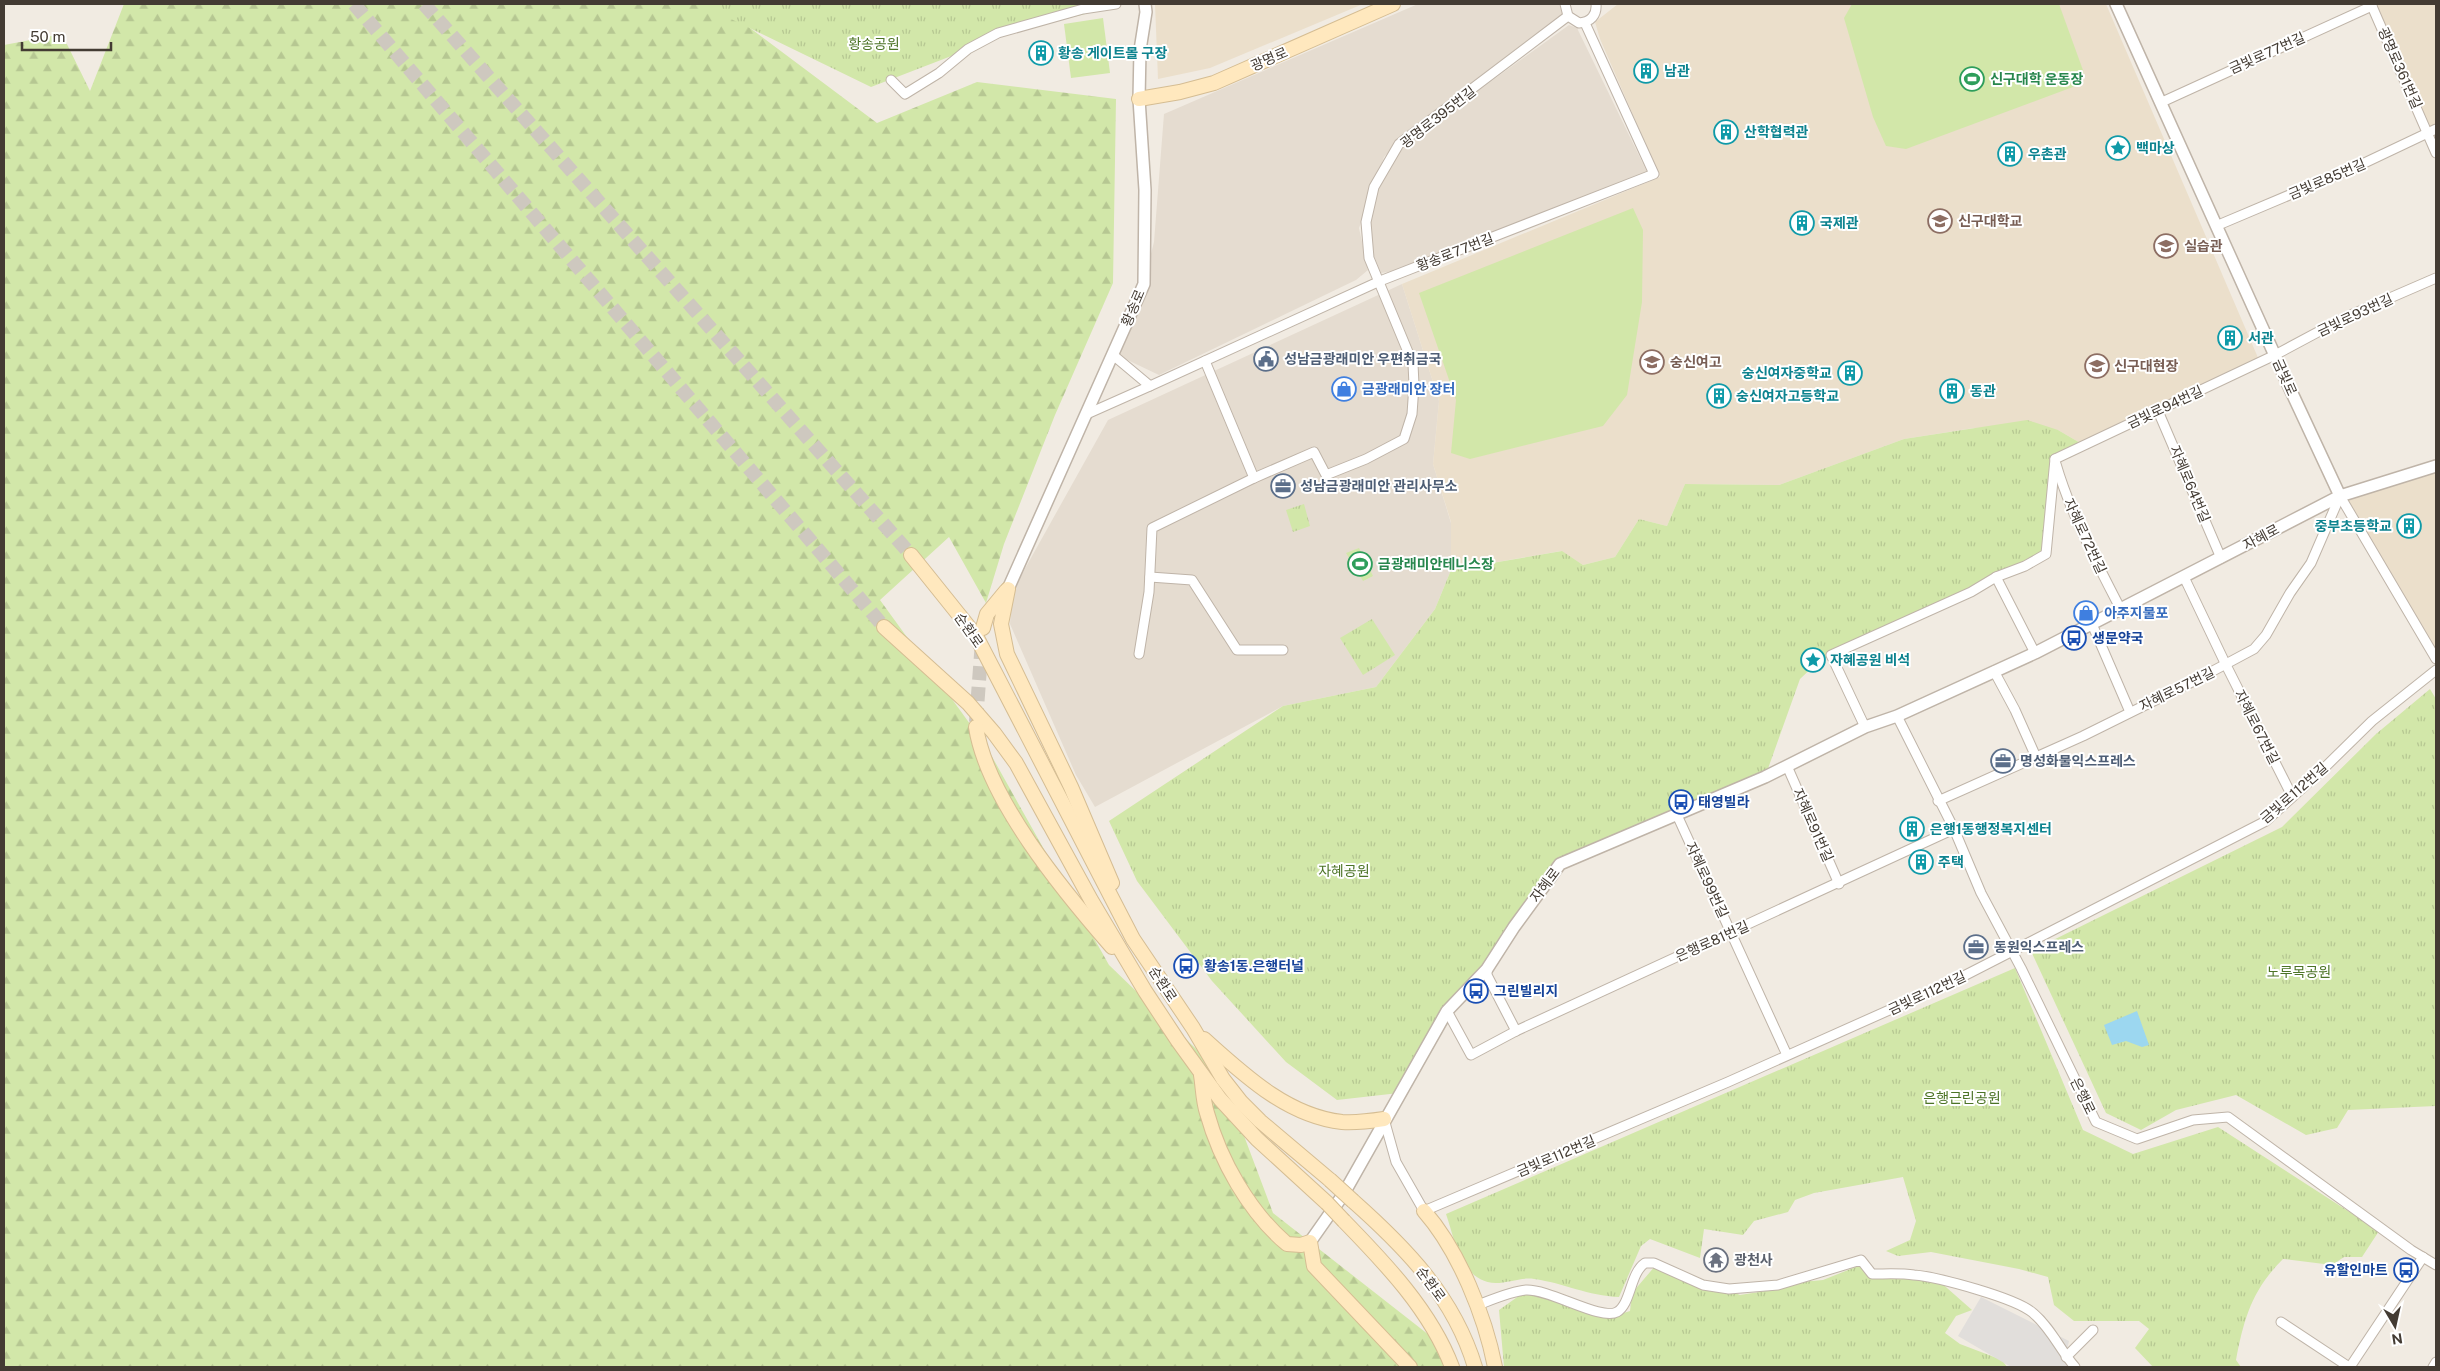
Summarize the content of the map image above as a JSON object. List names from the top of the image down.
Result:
{
  "streets": {
    "main road": ["광명로", "순환로"],
    "street": [
      "금빛로77번길",
      "광명로361번길",
      "광명로395번길",
      "금빛로85번길",
      "황송로77번길",
      "황송로",
      "금빛로93번길",
      "금빛로",
      "금빛로94번길",
      "자혜로64번길",
      "자혜로72번길",
      "자혜로",
      "자혜로57번길",
      "자혜로67번길",
      "금빛로112번길",
      "자혜로91번길",
      "자혜로99번길",
      "은행로81번길",
      "은행로"
    ]
  },
  "crossings": [
    ["금빛로77번길", "광명로361번길"],
    ["금빛로77번길", "금빛로"],
    ["광명로", "황송로"],
    ["광명로361번길", "금빛로85번길"],
    ["광명로395번길", "황송로77번길"],
    ["금빛로85번길", "금빛로"],
    ["황송로77번길", "황송로"],
    ["금빛로93번길", "금빛로"],
    ["금빛로93번길", "금빛로94번길"],
    ["금빛로", "금빛로94번길"],
    ["금빛로", "자혜로"],
    ["금빛로", "자혜로57번길"],
    ["금빛로94번길", "자혜로64번길"],
    ["금빛로94번길", "자혜로72번길"],
    ["자혜로64번길", "자혜로"],
    ["자혜로72번길", "자혜로"],
    ["자혜로", "자혜로57번길"],
    ["자혜로", "자혜로67번길"],
    ["자혜로", "자혜로91번길"],
    ["자혜로", "자혜로99번길"],
    ["자혜로", "은행로81번길"],
    ["자혜로", "은행로"],
    ["자혜로57번길", "자혜로67번길"],
    ["자혜로57번길", "은행로"],
    ["자혜로67번길", "금빛로112번길"],
    ["금빛로112번길", "자혜로99번길"],
    ["금빛로112번길", "은행로"],
    ["자혜로91번길", "은행로81번길"],
    ["자혜로99번길", "은행로81번길"],
    ["은행로81번길", "은행로"]
  ],
  "parks": [
    "황송공원",
    "자혜공원",
    "노루목공원",
    "은행근린공원"
  ],
  "places": {
    "building": [
      "황송 게이트볼 구장",
      "남관",
      "산학협력관",
      "우촌관",
      "국제관",
      "서관",
      "숭신여자중학교",
      "동관",
      "숭신여자고등학교",
      "중부초등학교",
      "은행1동행정복지센터",
      "주택"
    ],
    "sports": ["신구대학 운동장", "금광래미안테니스장"],
    "place": ["백마상", "자혜공원 비석"],
    "school or university": [
      "신구대학교",
      "실습관",
      "숭신여고",
      "신구대현장"
    ],
    "public building": ["성남금광래미안 우편취금국"],
    "shop": ["금광래미안 장터", "아주지물포"],
    "office": ["성남금광래미안 관리사무소", "명성화물익스프레스", "동원익스프레스"],
    "bus stop": [
      "생문약국",
      "태영빌라",
      "황송1동.은행터널",
      "그린빌리지",
      "유할인마트"
    ],
    "temple": ["광천사"]
  },
  "scale_bar": "50 m",
  "north": "bottom"
}
